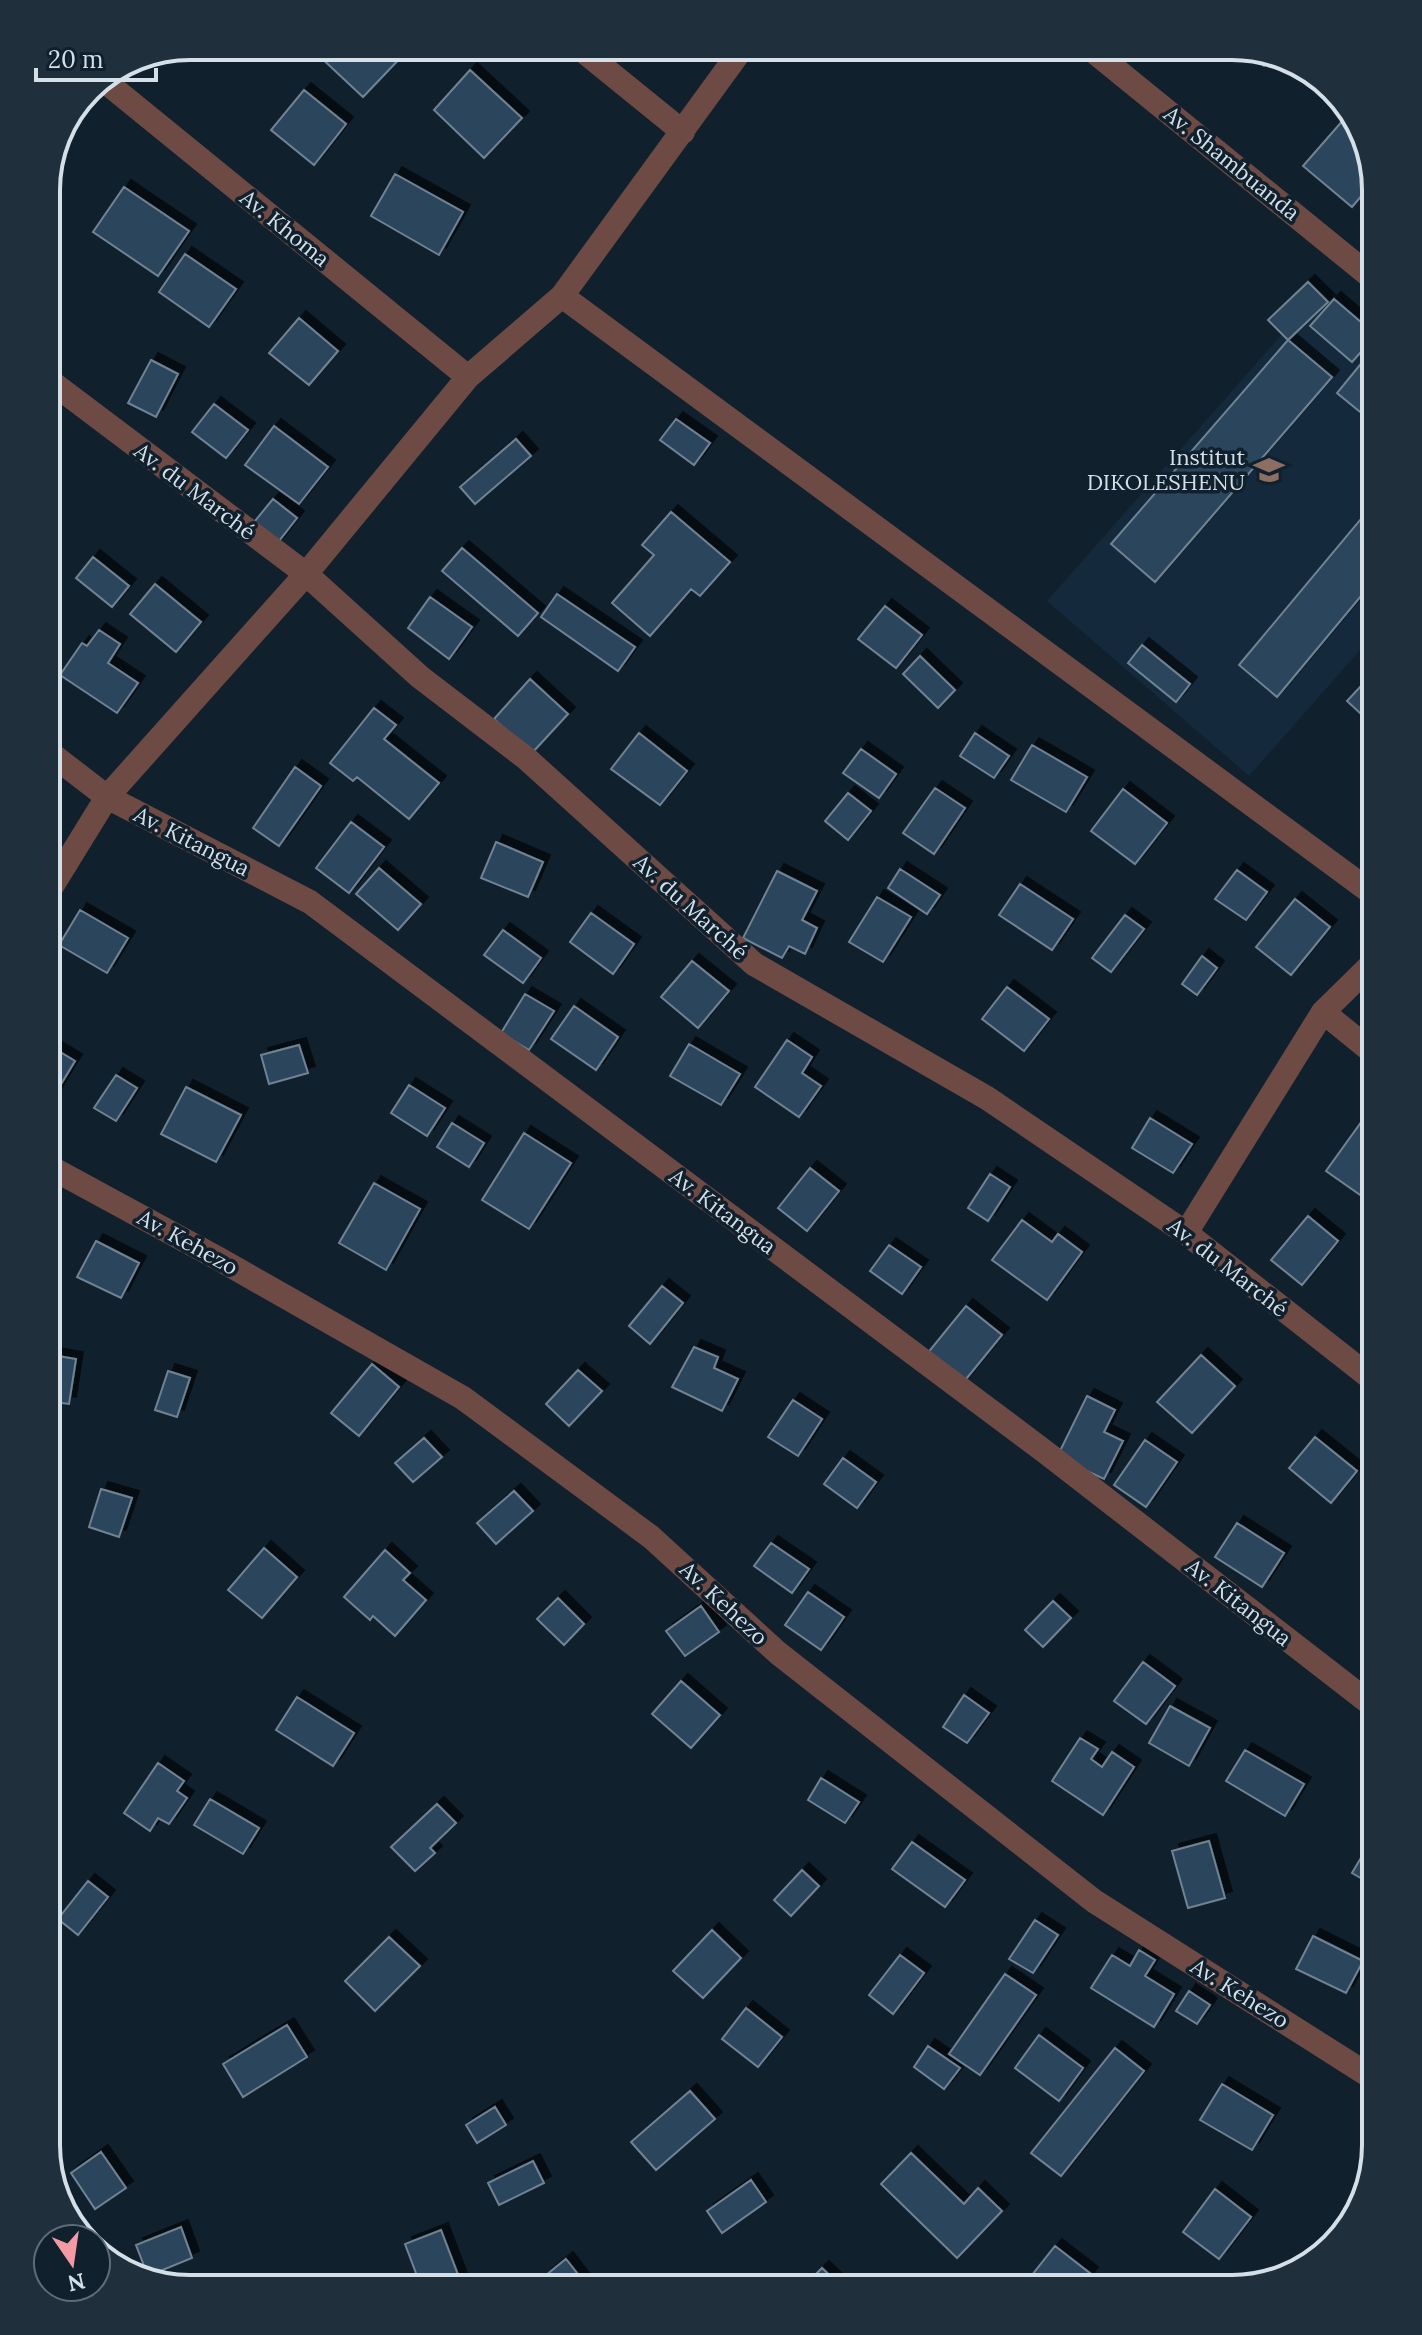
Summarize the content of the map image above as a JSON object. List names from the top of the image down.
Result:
{
  "streets": {
    "street": [
      "Av. Shambuanda",
      "Av. Khoma",
      "Av. du Marché",
      "Av. Kitangua",
      "Av. Kehezo"
    ]
  },
  "places": {
    "school or university": ["Institut DIKOLESHENU"]
  },
  "scale_bar": "20 m",
  "north": "bottom"
}
